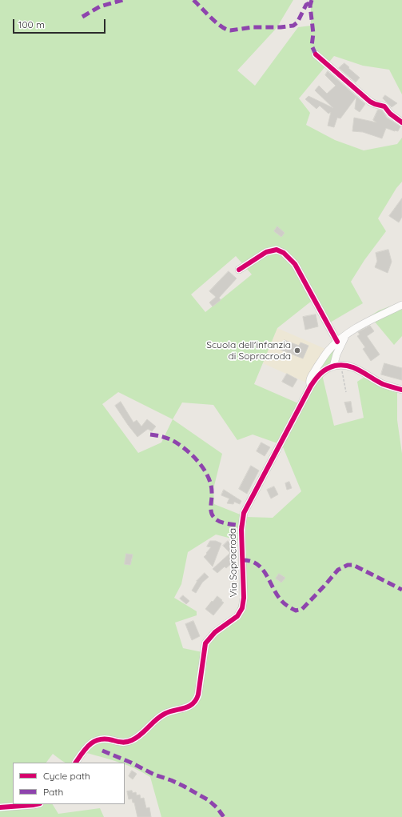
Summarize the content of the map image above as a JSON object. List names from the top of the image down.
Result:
{
  "streets": {
    "street": ["Via Sopracroda"]
  },
  "places": ["Scuola dell'infanzia di Sopracroda"],
  "legend": ["Cycle path", "Path"],
  "scale_bar": "100 m"
}
